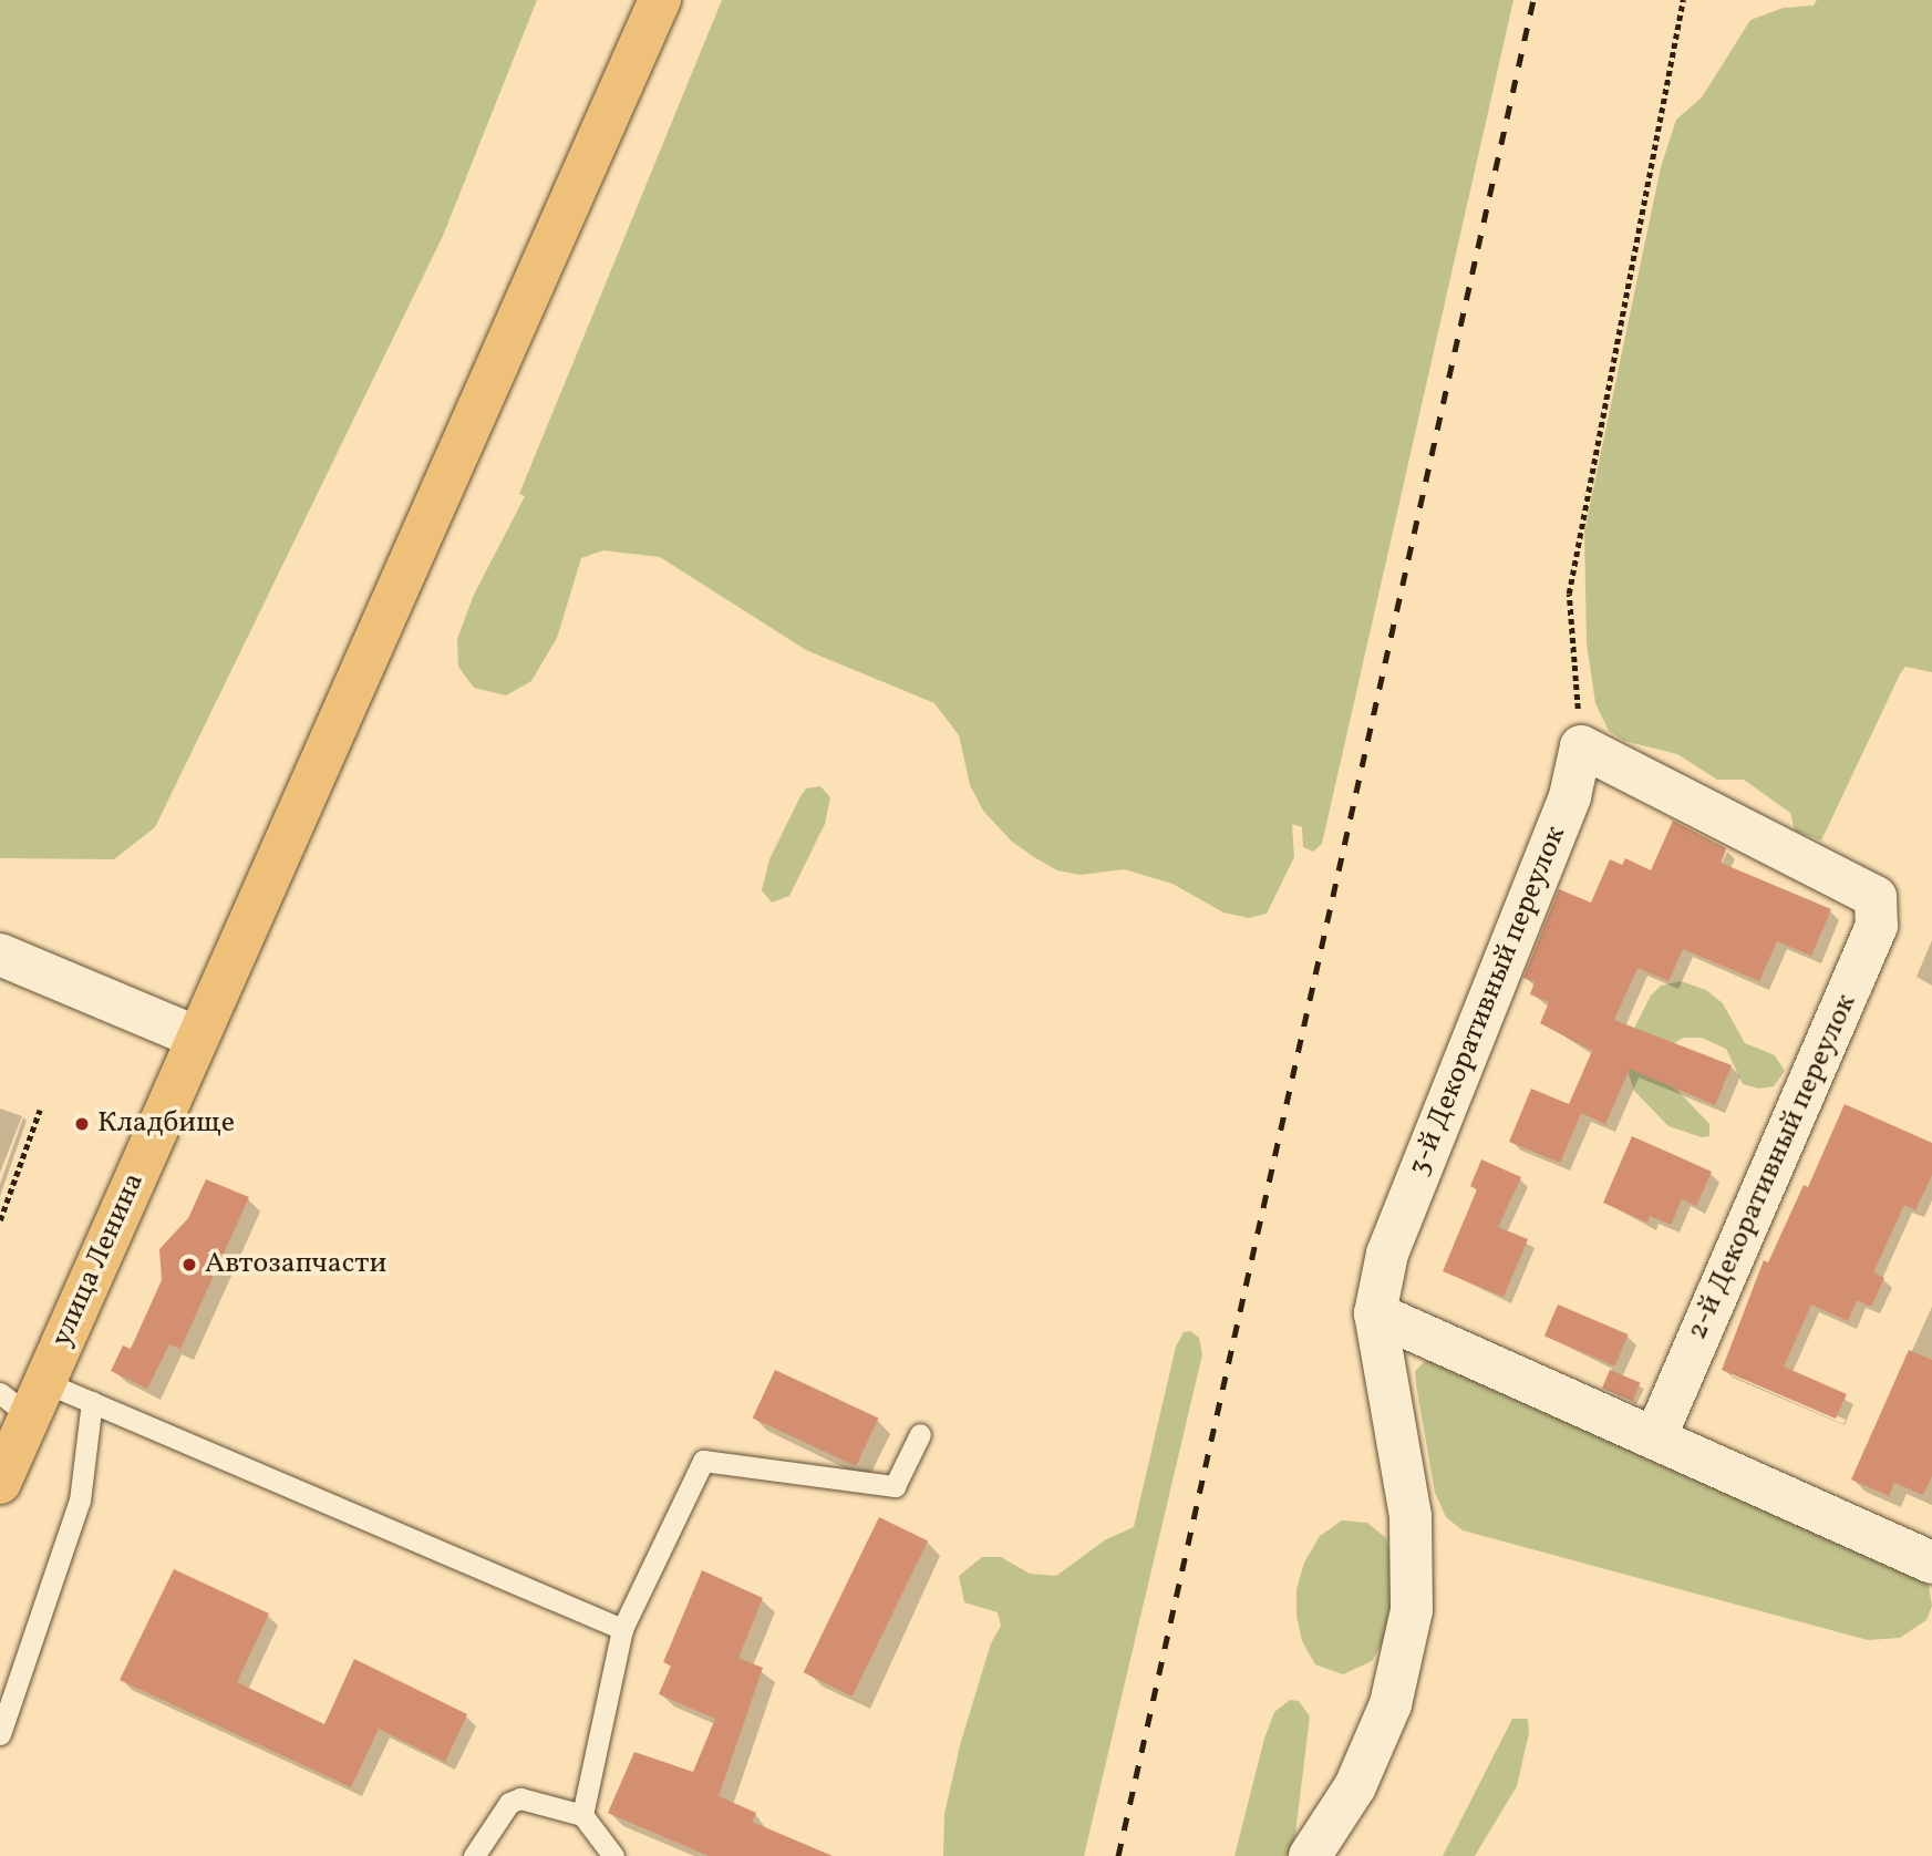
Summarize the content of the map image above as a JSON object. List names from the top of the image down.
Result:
{
  "streets": {
    "main road": ["улица Ленина"],
    "street": ["3-й Декоративный переулок", "2-й Декоративный переулок"]
  },
  "crossings": [
    ["3-й Декоративный переулок", "2-й Декоративный переулок"]
  ],
  "places": ["Кладбище", "Автозапчасти"]
}
